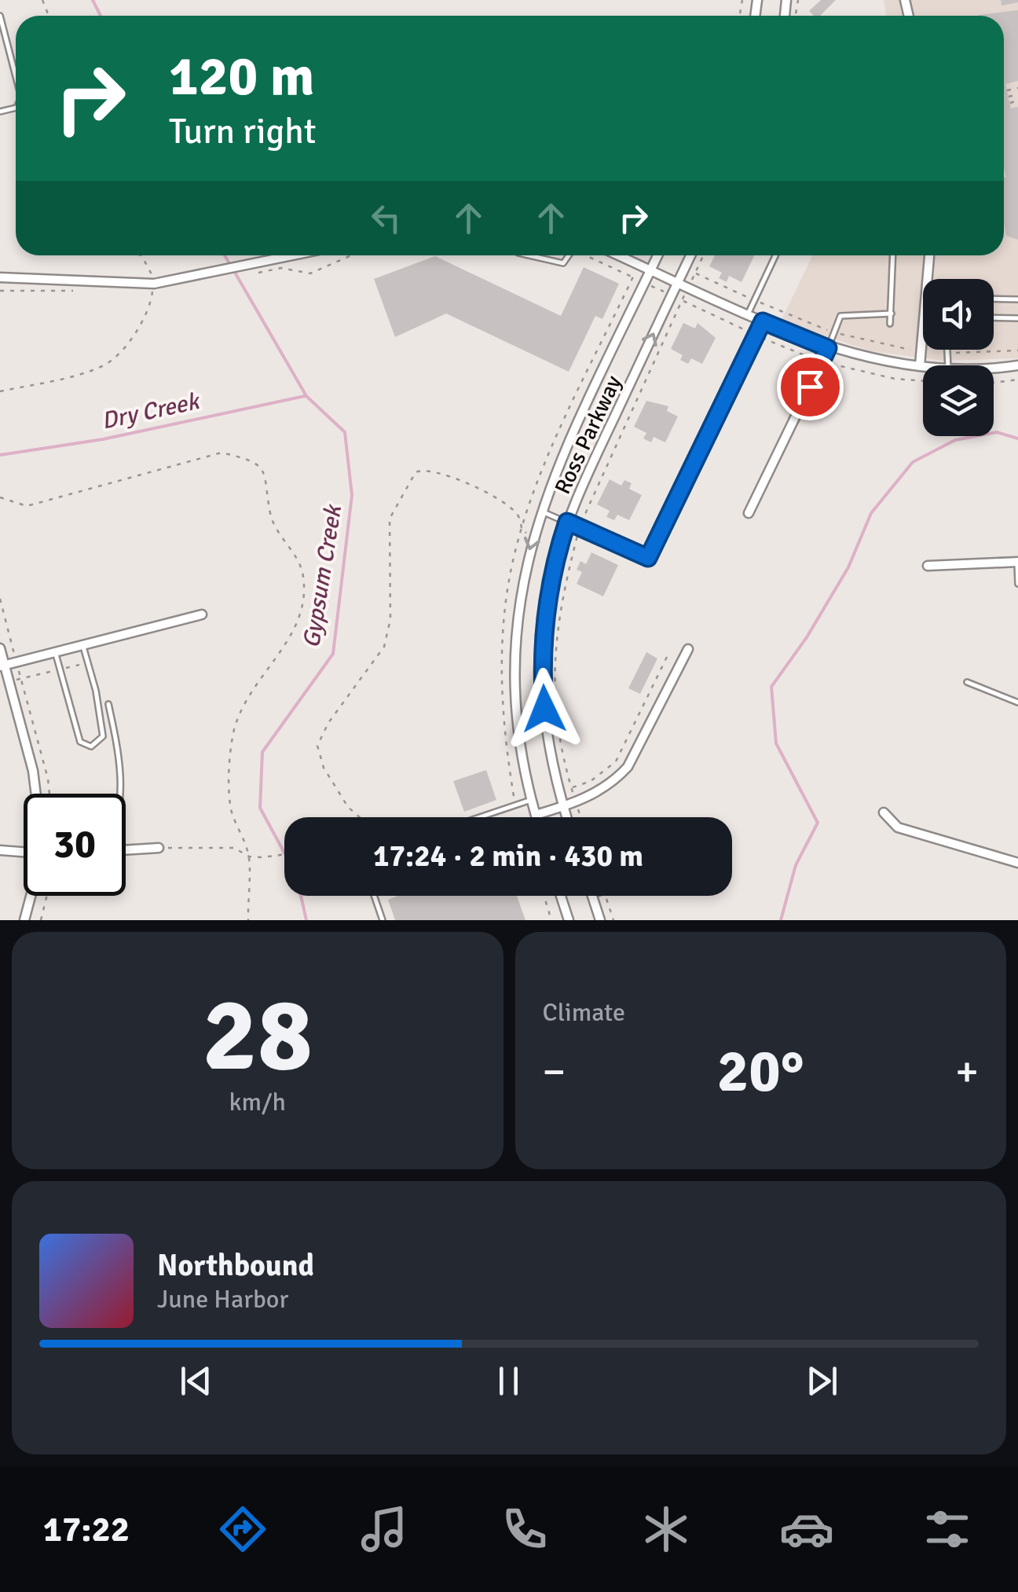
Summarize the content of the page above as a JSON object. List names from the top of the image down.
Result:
{
  "streets": {
    "street": ["Ross Parkway"]
  },
  "water": ["Dry Creek", "Gypsum Creek"],
  "page": {
    "turn": ["120 m", "Turn right"],
    "limit": "30",
    "trip": "17:24 · 2 min · 430 m",
    "tile": [
      ["28", "km/h"],
      "Climate"
    ],
    "heat": ["−", "20°", "+"],
    "song": ["Northbound", "June Harbor"],
    "tabs": "17:22"
  }
}
